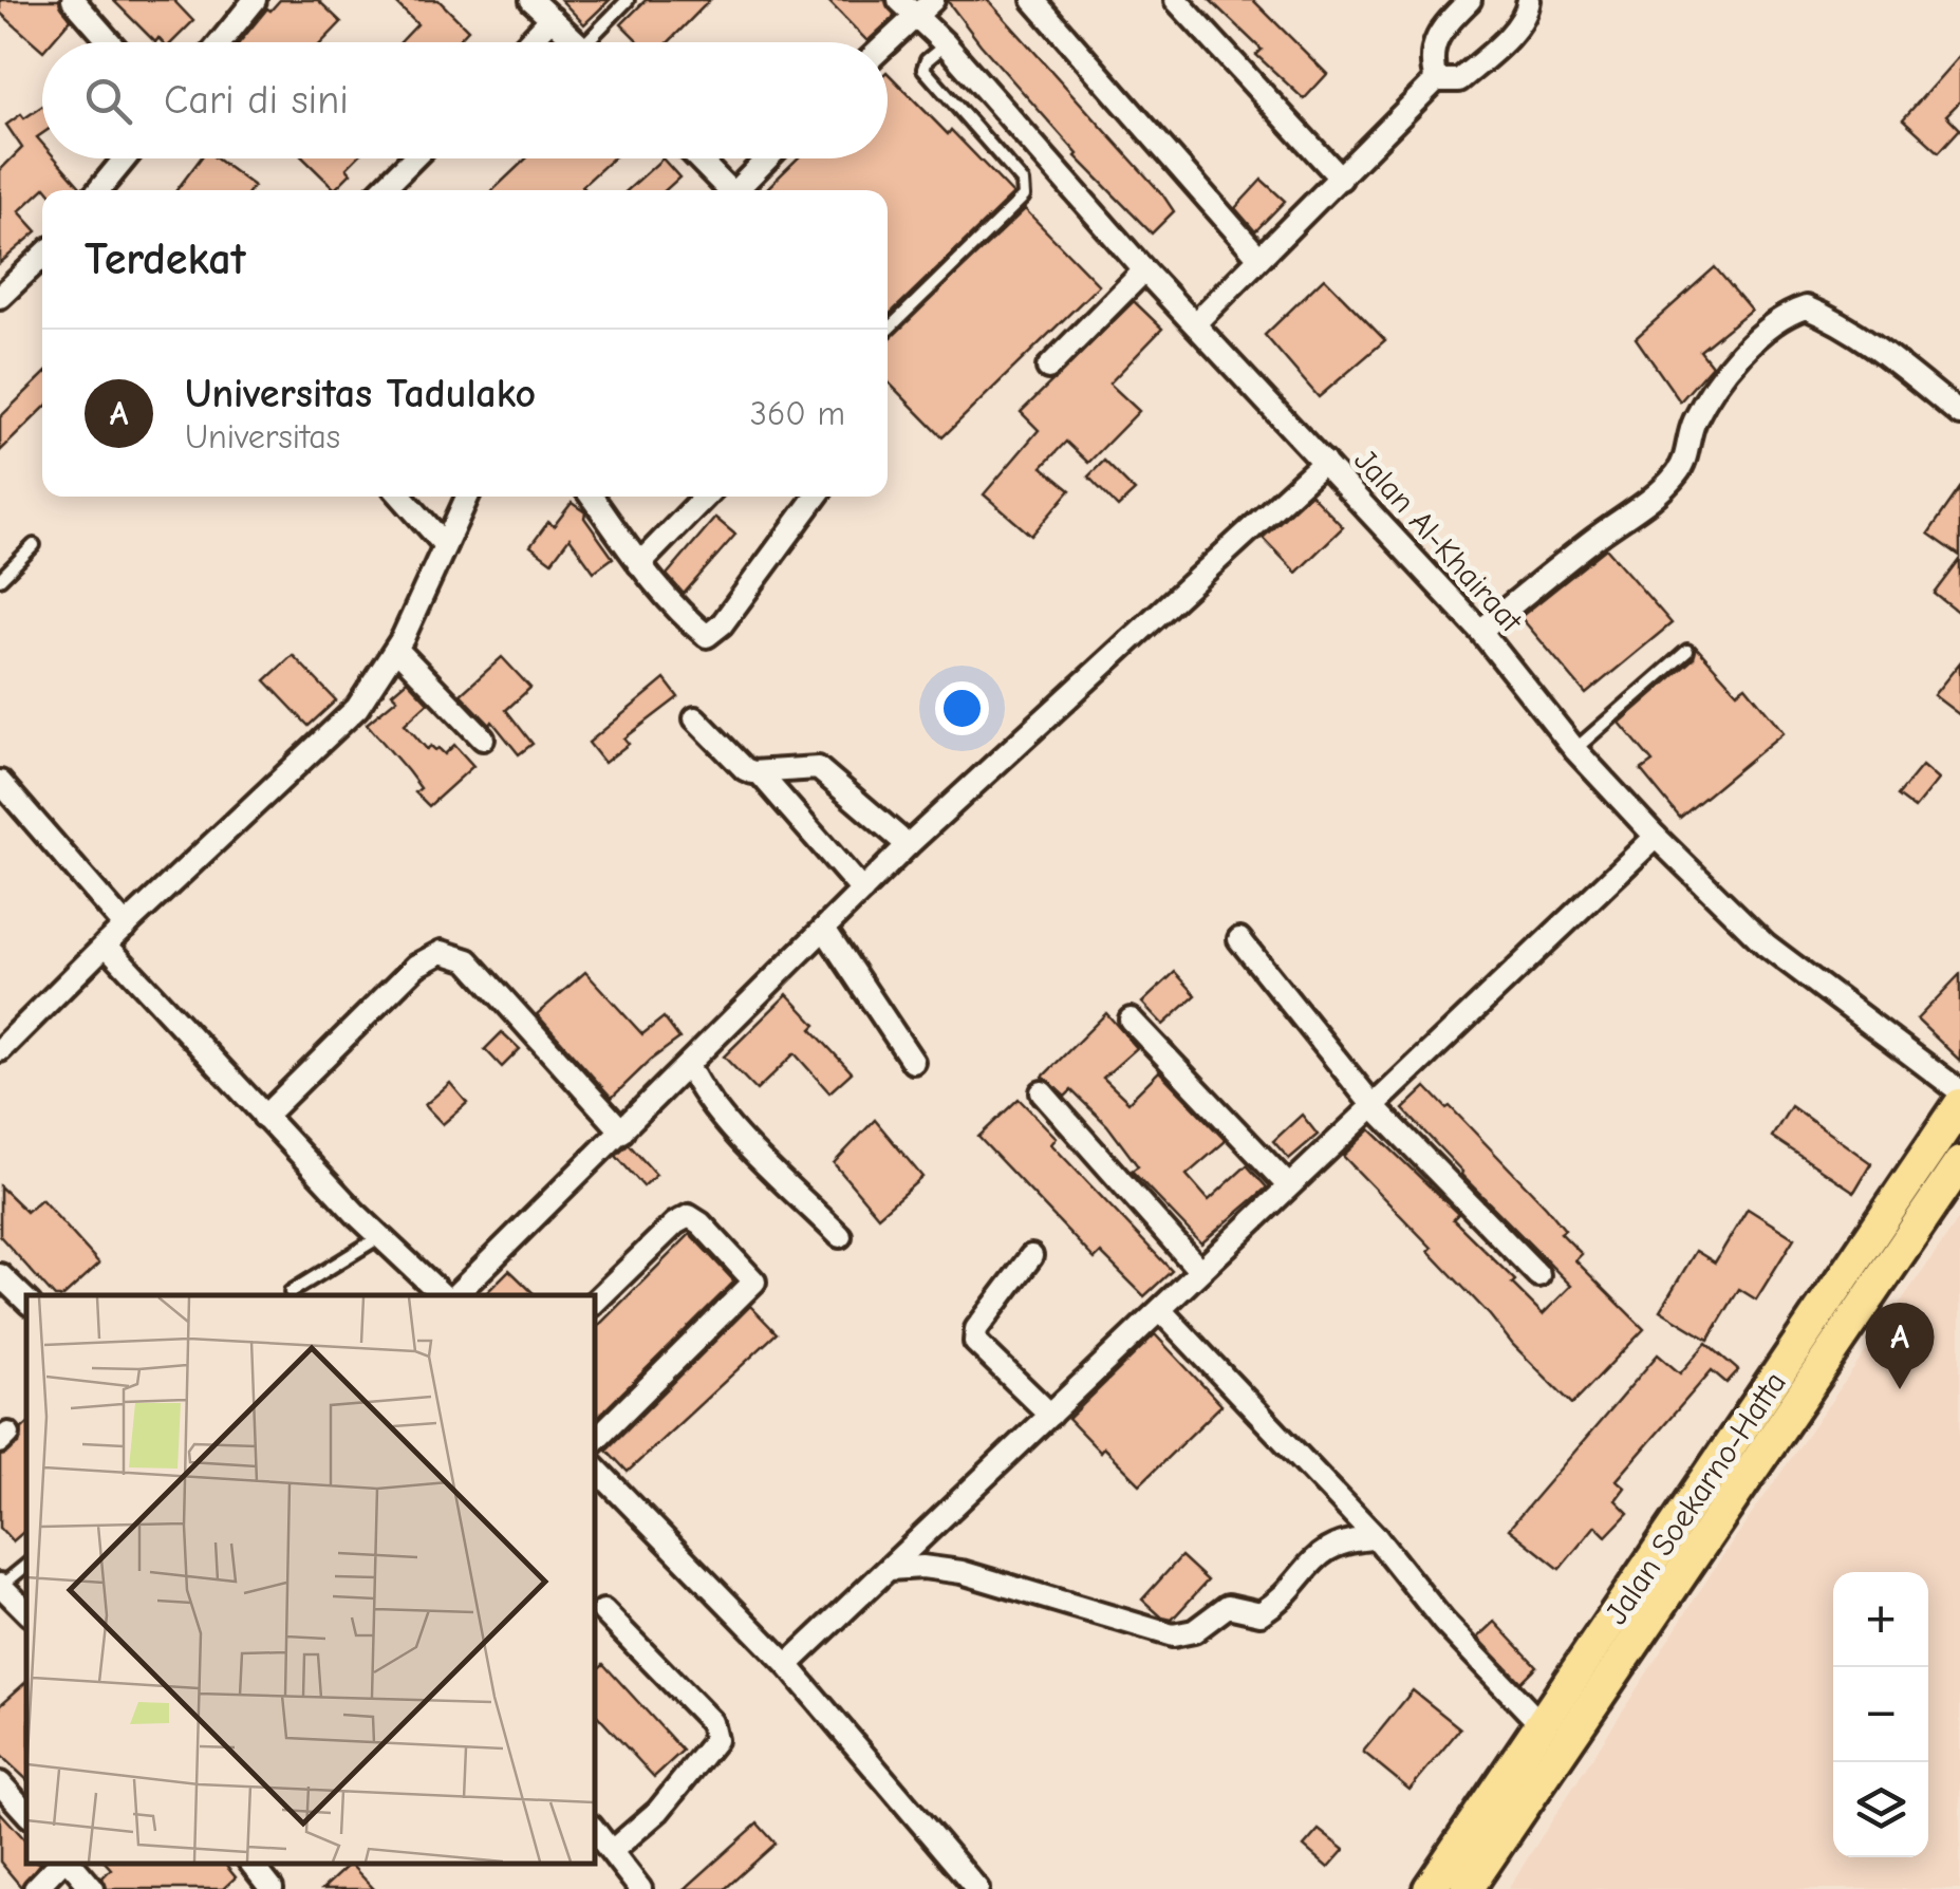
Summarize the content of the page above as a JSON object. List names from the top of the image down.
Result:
{
  "streets": {
    "main road": ["Jalan Soekarno-Hatta"],
    "street": ["Jalan Al-Khairaat"]
  },
  "page": {
    "search": "Cari di sini",
    "heading": "Terdekat",
    "list": [
      {
        "mark": "A",
        "name": "Universitas Tadulako",
        "note": "Universitas",
        "value": "360 m"
      }
    ],
    "pins": "A",
    "map_buttons": ["+", "−"]
  }
}
